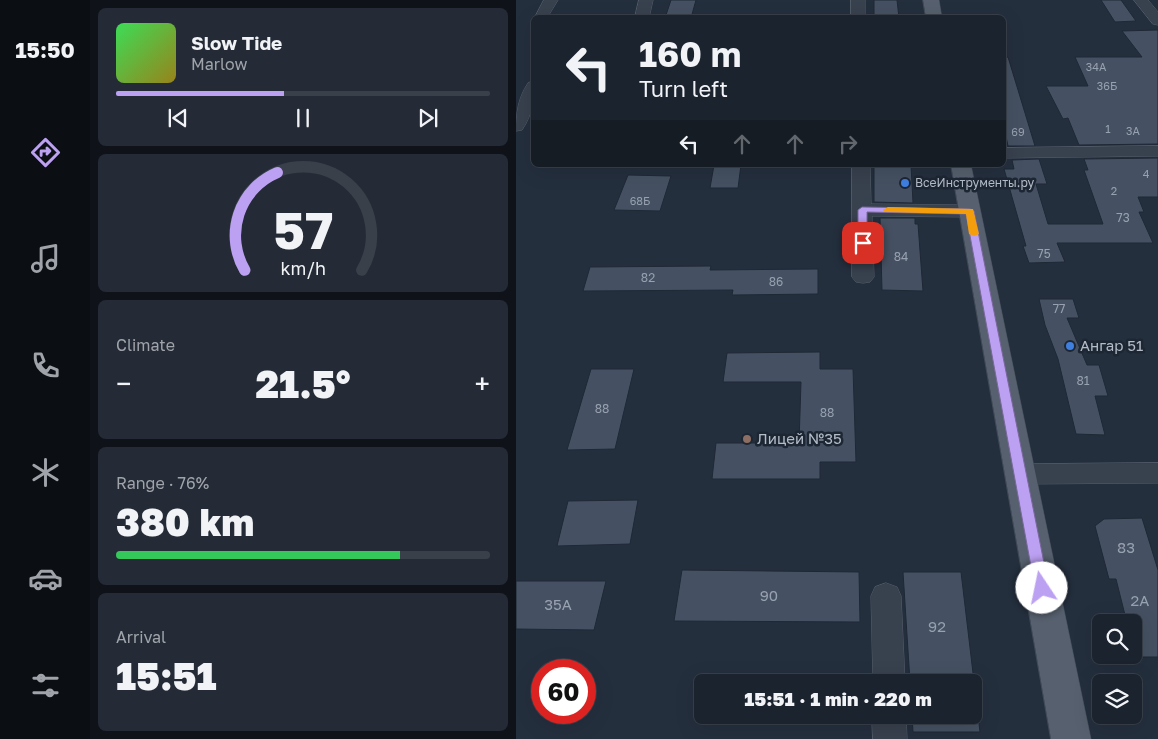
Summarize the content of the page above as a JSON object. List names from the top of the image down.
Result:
{
  "places": ["ВсеИнструменты.ру", "Ангар 51", "Лицей №35"],
  "house_numbers": [
    "34А",
    "36Б",
    "1",
    "3А",
    "69",
    "4",
    "2",
    "68Б",
    "73",
    "75",
    "84",
    "82",
    "86",
    "77",
    "81",
    "88",
    "88",
    "83",
    "90",
    "2А",
    "35А",
    "92"
  ],
  "page": {
    "tabs": "15:50",
    "turn": ["160 m", "Turn left"],
    "song": ["Slow Tide", "Marlow"],
    "tile": [
      "Climate",
      ["Range · 76%", "380 km"],
      ["Arrival", "15:51"]
    ],
    "heat": ["−", "21.5°", "+"],
    "limit": "60",
    "trip": "15:51 · 1 min · 220 m",
    "gauge": ["57", "km/h"]
  }
}
